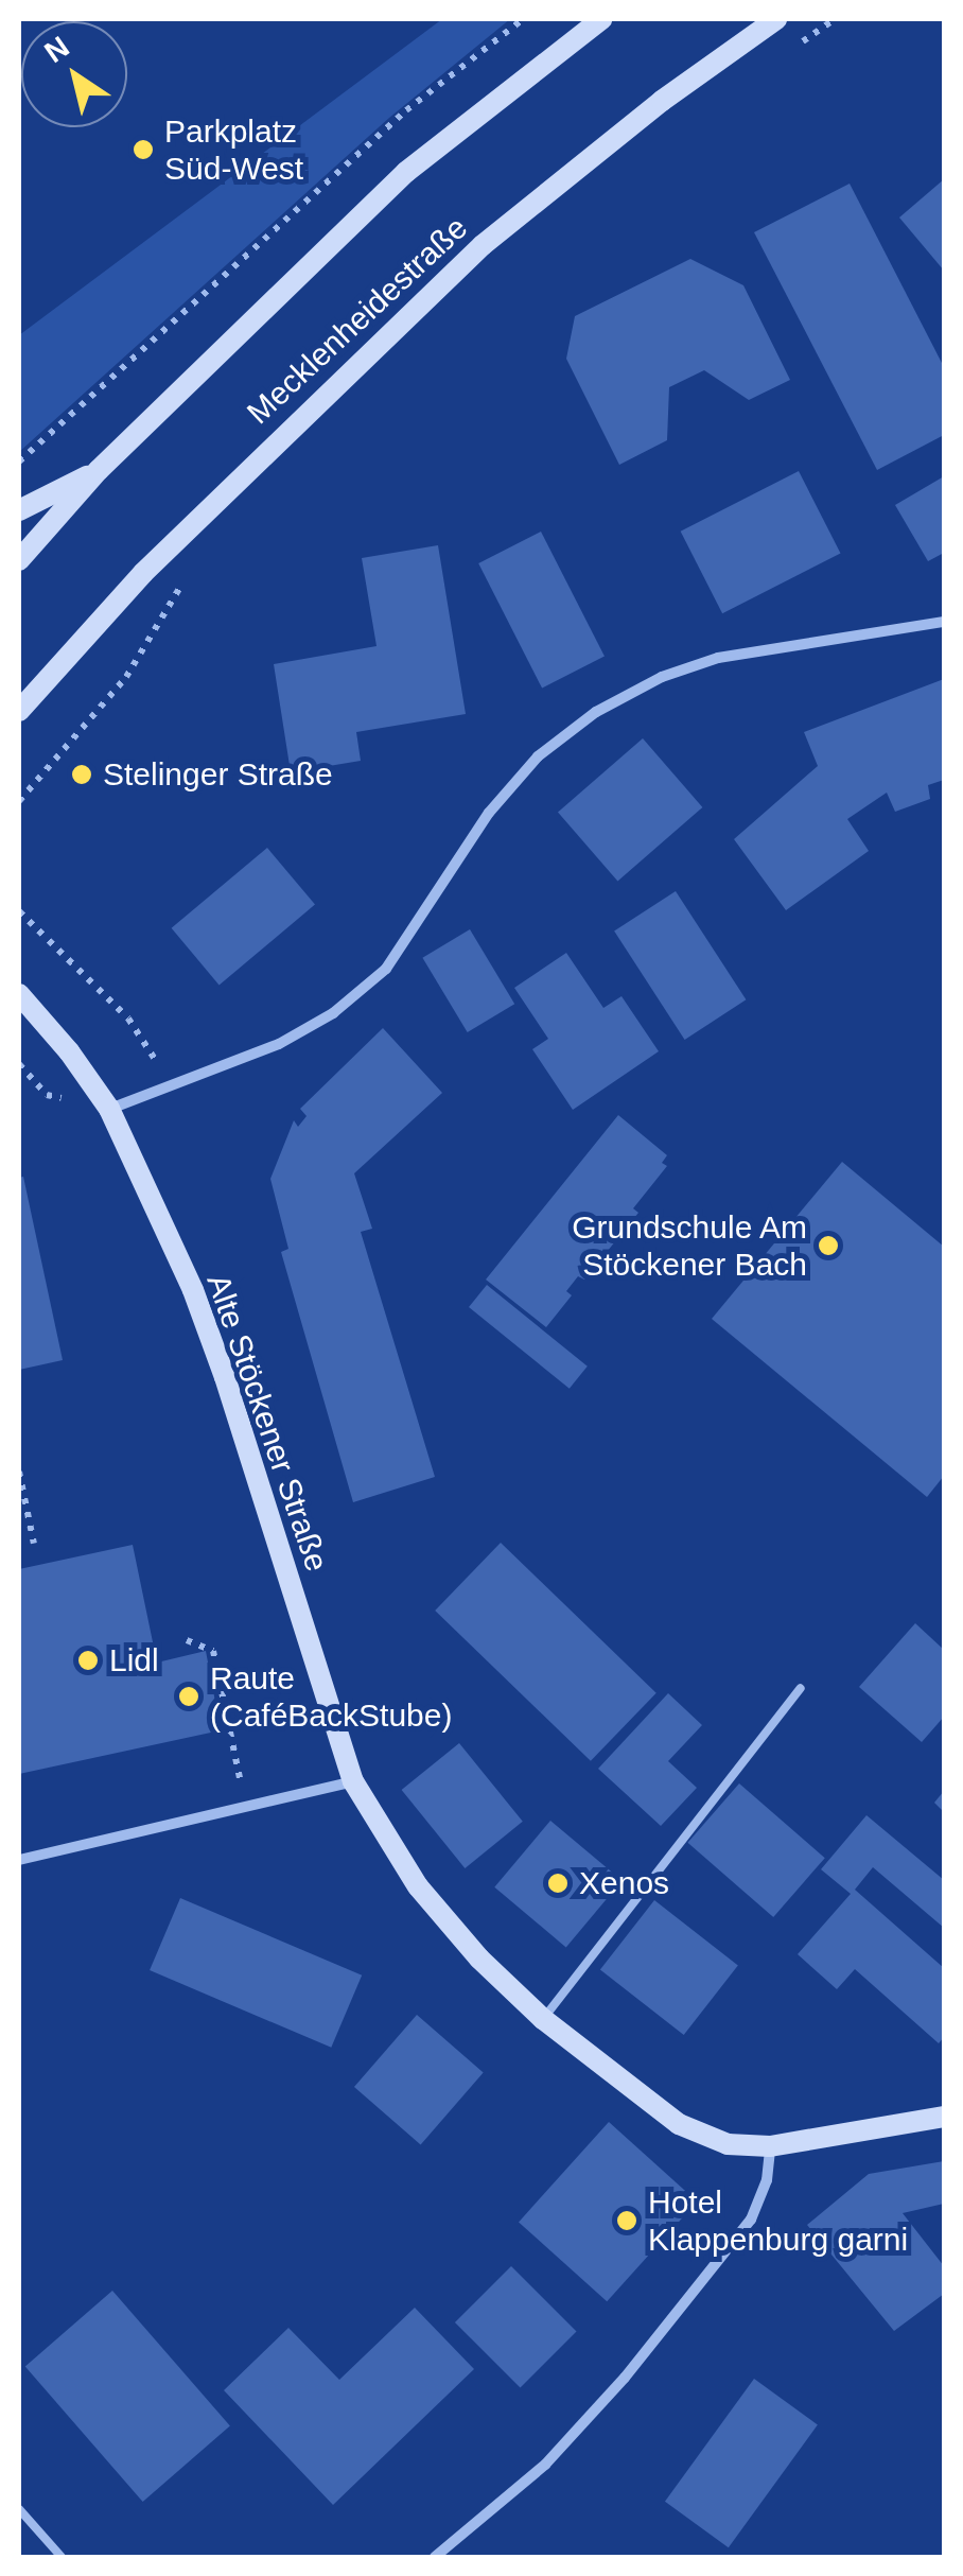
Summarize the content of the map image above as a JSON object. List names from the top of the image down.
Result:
{
  "streets": {
    "main road": ["Mecklenheidestraße", "Alte Stöckener Straße"]
  },
  "places": [
    "Parkplatz Süd-West",
    "Stelinger Straße",
    "Grundschule Am Stöckener Bach",
    "Lidl",
    "Raute (CaféBackStube)",
    "Xenos",
    "Hotel Klappenburg garni"
  ],
  "north": "top left"
}
